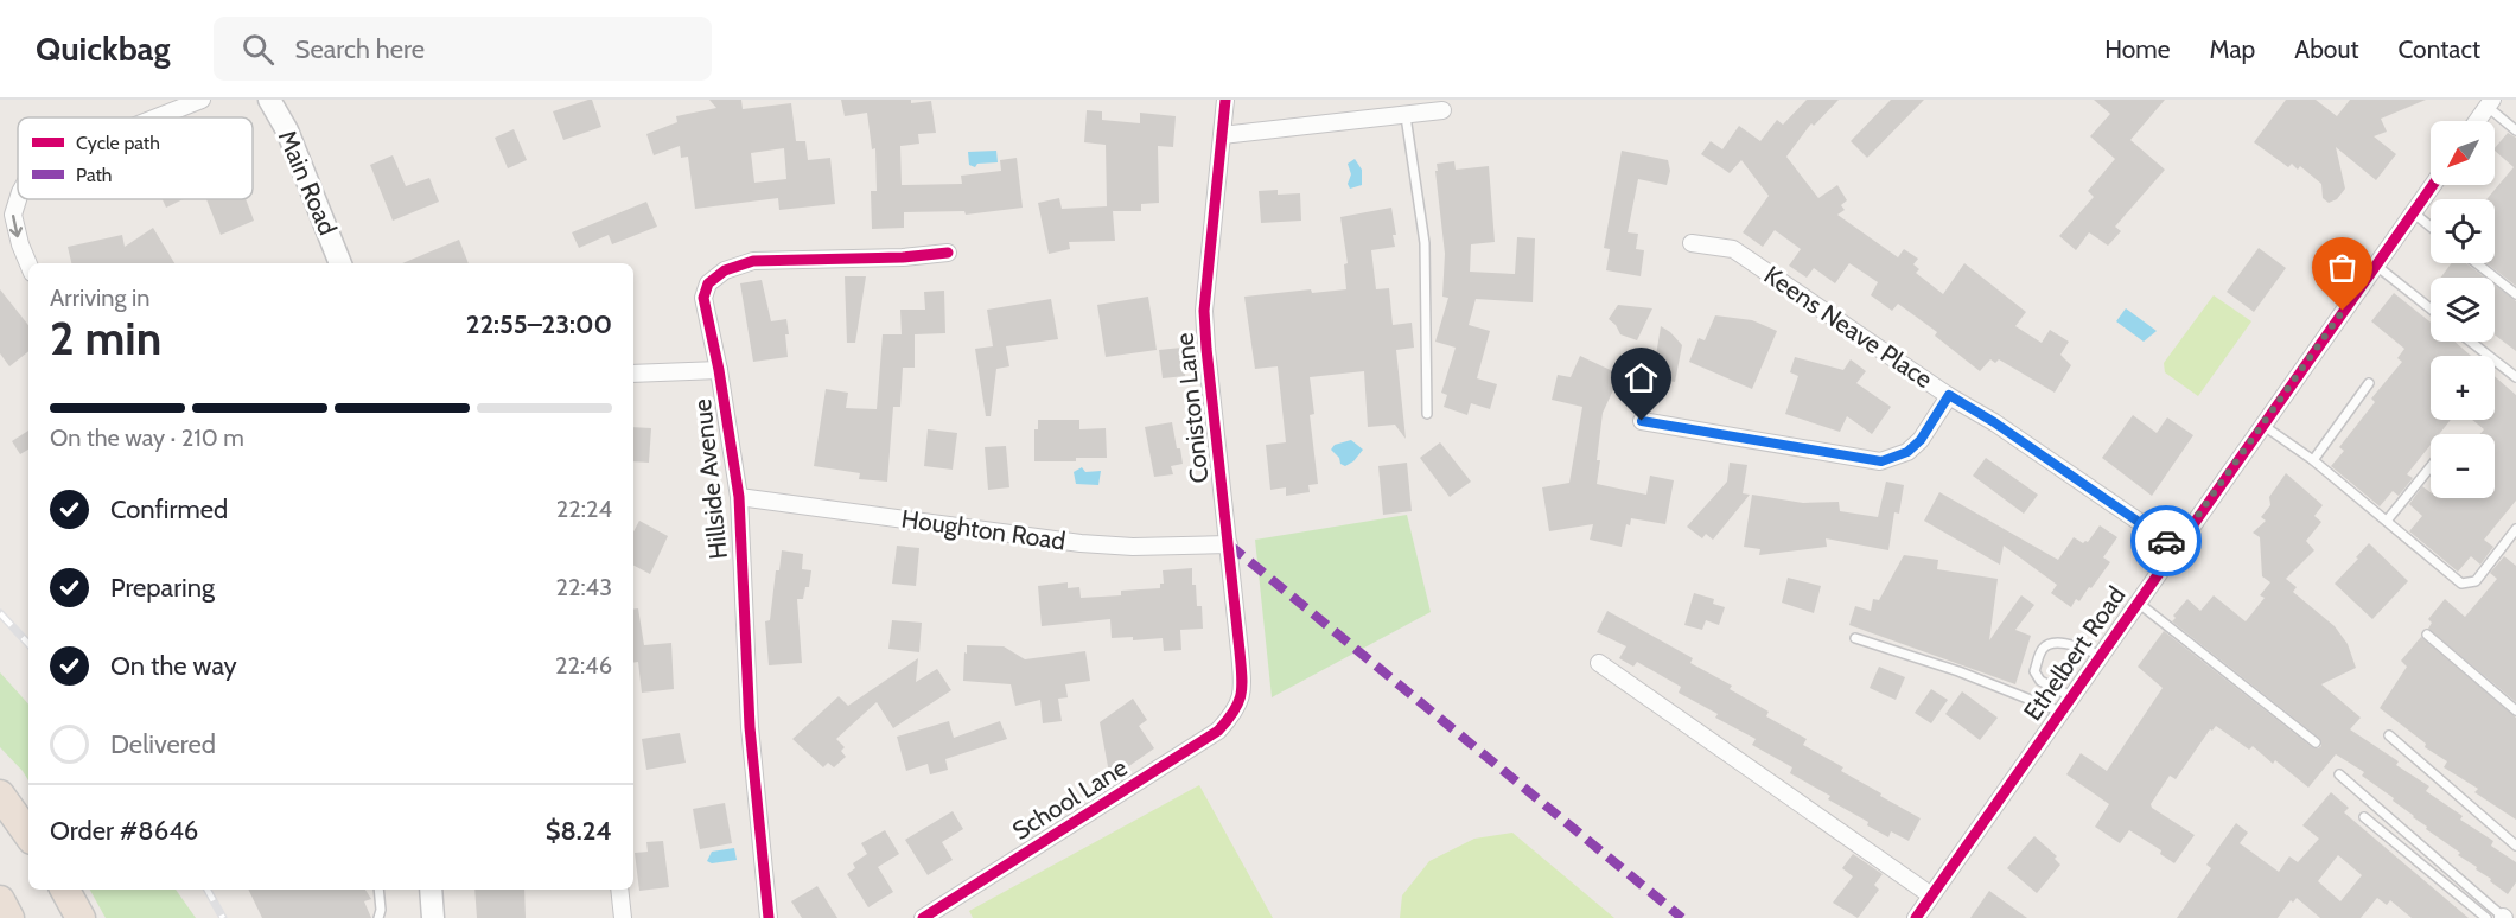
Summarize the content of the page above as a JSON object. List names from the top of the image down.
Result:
{
  "streets": {
    "main road": ["Main Road"],
    "street": [
      "Keens Neave Place",
      "Coniston Lane",
      "Hillside Avenue",
      "Houghton Road",
      "Ethelbert Road",
      "School Lane"
    ]
  },
  "crossings": [
    ["Keens Neave Place", "Ethelbert Road"],
    ["Coniston Lane", "Houghton Road"],
    ["Coniston Lane", "School Lane"],
    ["Hillside Avenue", "Houghton Road"]
  ],
  "legend": ["Cycle path", "Path"],
  "north": "bottom left",
  "page": {
    "header": "Quickbag",
    "search": "Search here",
    "nav": [
      "Home",
      "Map",
      "About",
      "Contact"
    ],
    "map_buttons": ["+", "−"],
    "heading": ["2 min", "Arriving in", "22:55–23:00"],
    "panel": ["Order #8646", "$8.24"],
    "bar": "On the way · 210 m",
    "list": [
      ["Confirmed", "22:24"],
      ["Preparing", "22:43"],
      ["On the way", "22:46"],
      "Delivered"
    ]
  }
}
